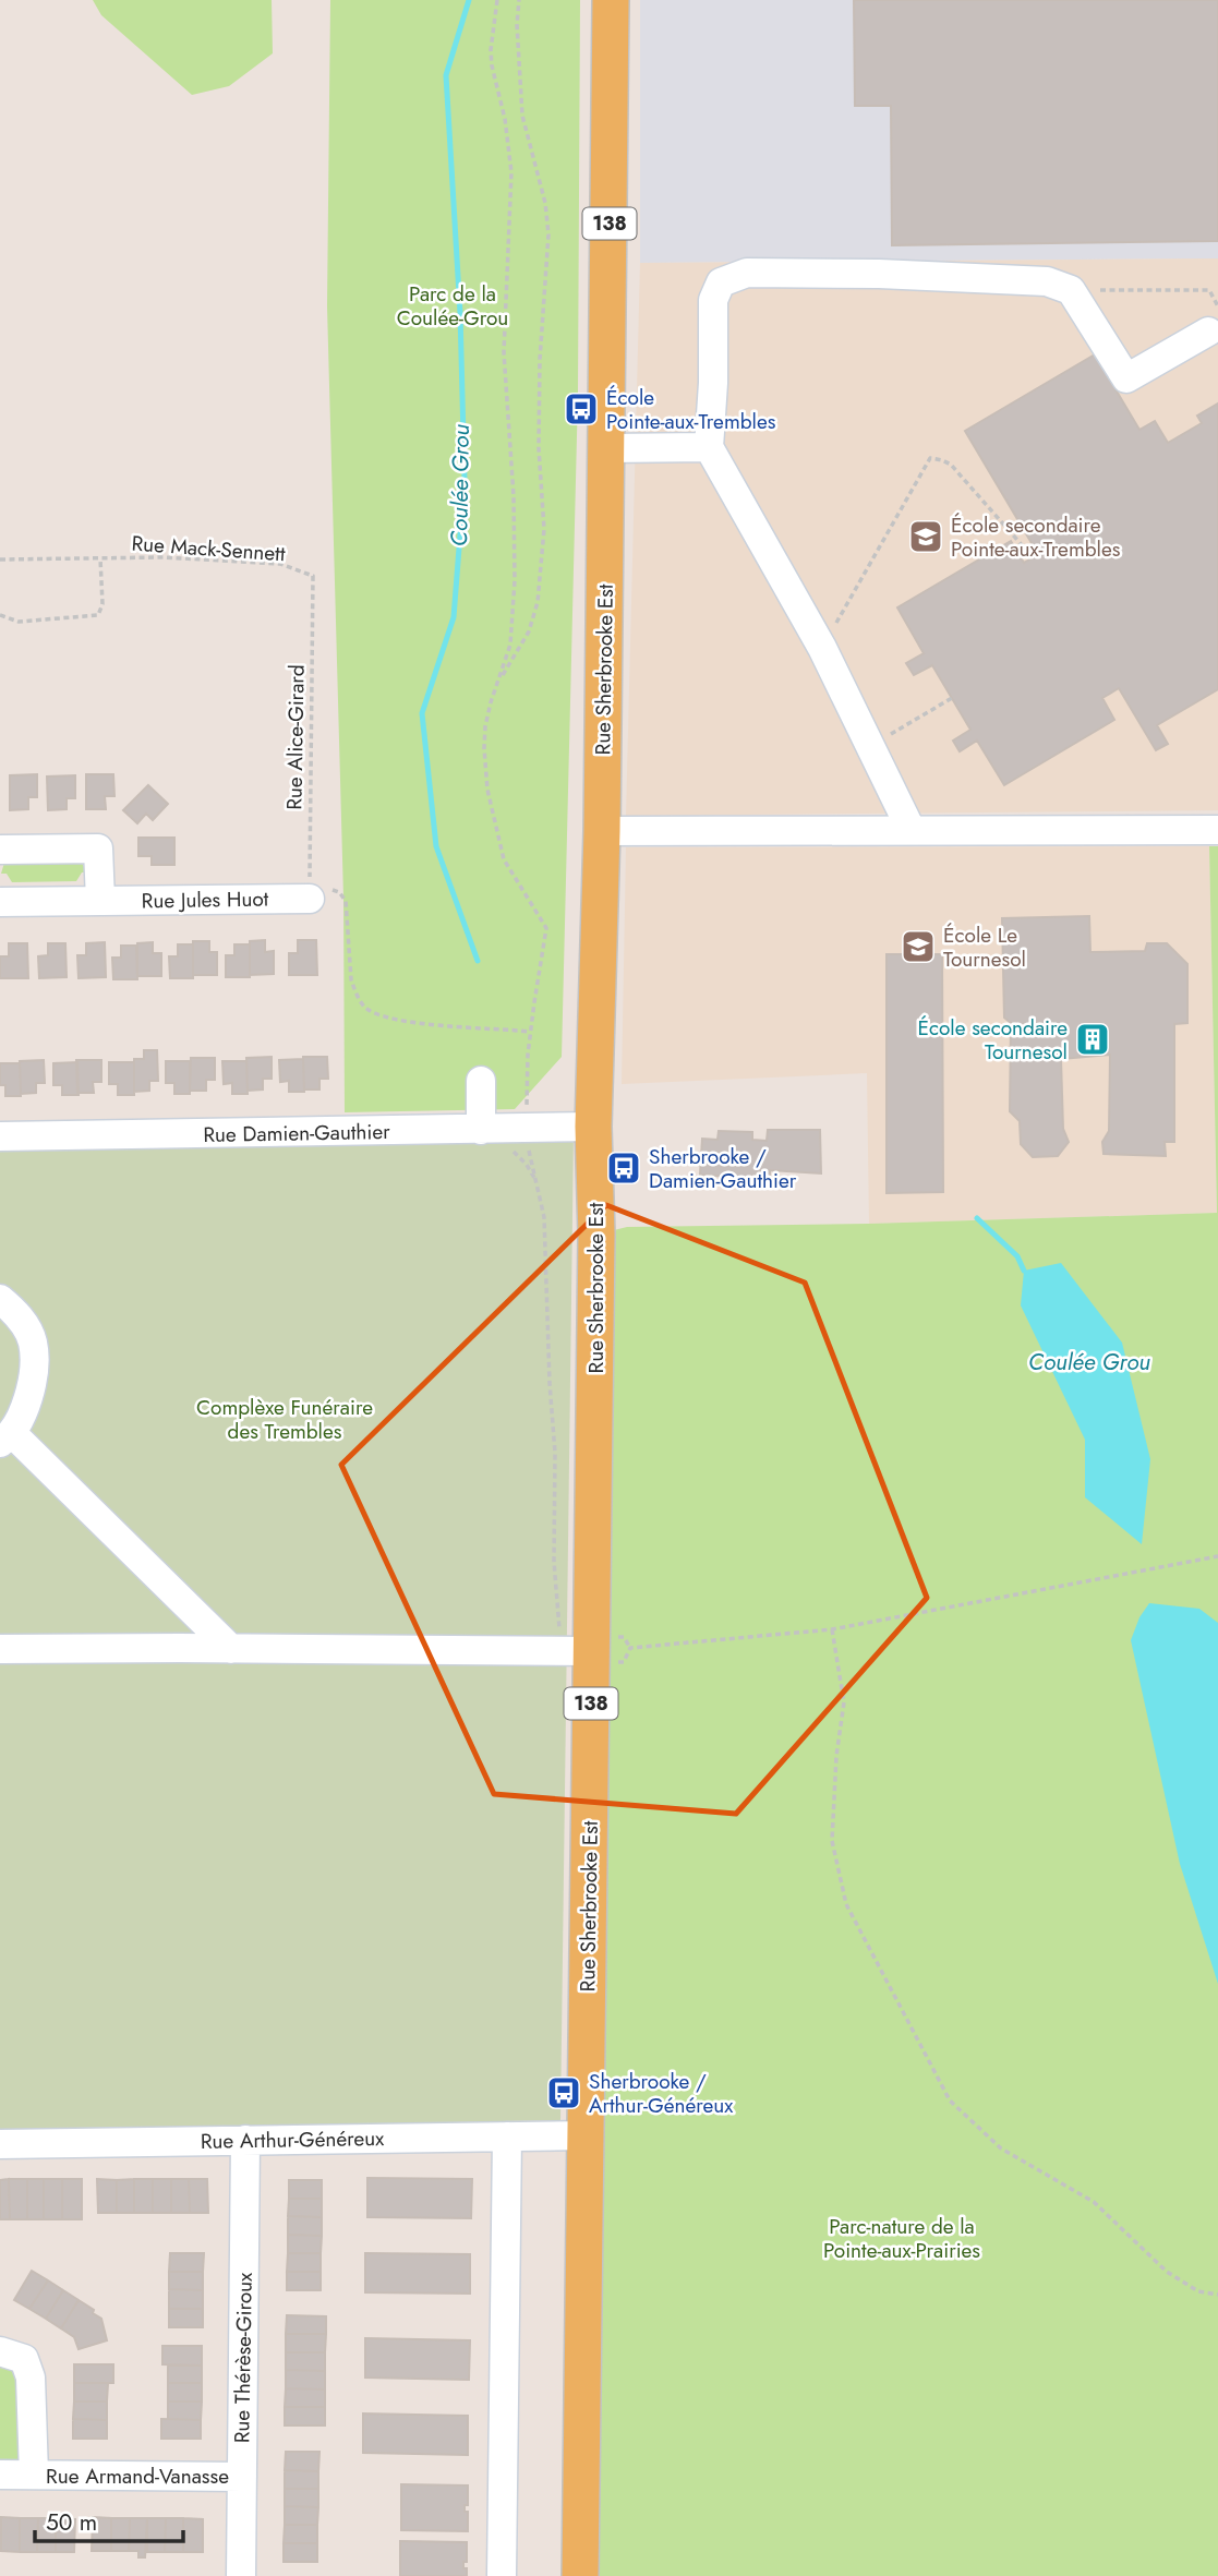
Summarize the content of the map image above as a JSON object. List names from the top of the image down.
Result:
{
  "streets": {
    "main road": ["138", "Rue Sherbrooke Est"],
    "street": [
      "Rue Jules Huot",
      "Rue Damien-Gauthier",
      "Rue Arthur-Généreux",
      "Rue Thérèse-Giroux",
      "Rue Armand-Vanasse"
    ],
    "path": ["Rue Mack-Sennett", "Rue Alice-Girard"]
  },
  "crossings": [
    ["Rue Mack-Sennett", "Rue Alice-Girard"],
    ["Rue Sherbrooke Est", "Rue Damien-Gauthier"],
    ["Rue Sherbrooke Est", "Rue Arthur-Généreux"],
    ["Rue Alice-Girard", "Rue Jules Huot"],
    ["Rue Arthur-Généreux", "Rue Thérèse-Giroux"],
    ["Rue Thérèse-Giroux", "Rue Armand-Vanasse"]
  ],
  "water": ["Coulée Grou"],
  "parks": ["Parc de la Coulée-Grou", "Complèxe Funéraire des Trembles", "Parc-nature de la Pointe-aux-Prairies"],
  "places": {
    "bus stop": ["École Pointe-aux-Trembles", "Sherbrooke / Damien-Gauthier", "Sherbrooke / Arthur-Généreux"],
    "school or university": ["École secondaire Pointe-aux-Trembles", "École Le Tournesol"],
    "building": ["École secondaire Tournesol"]
  },
  "scale_bar": "50 m"
}
